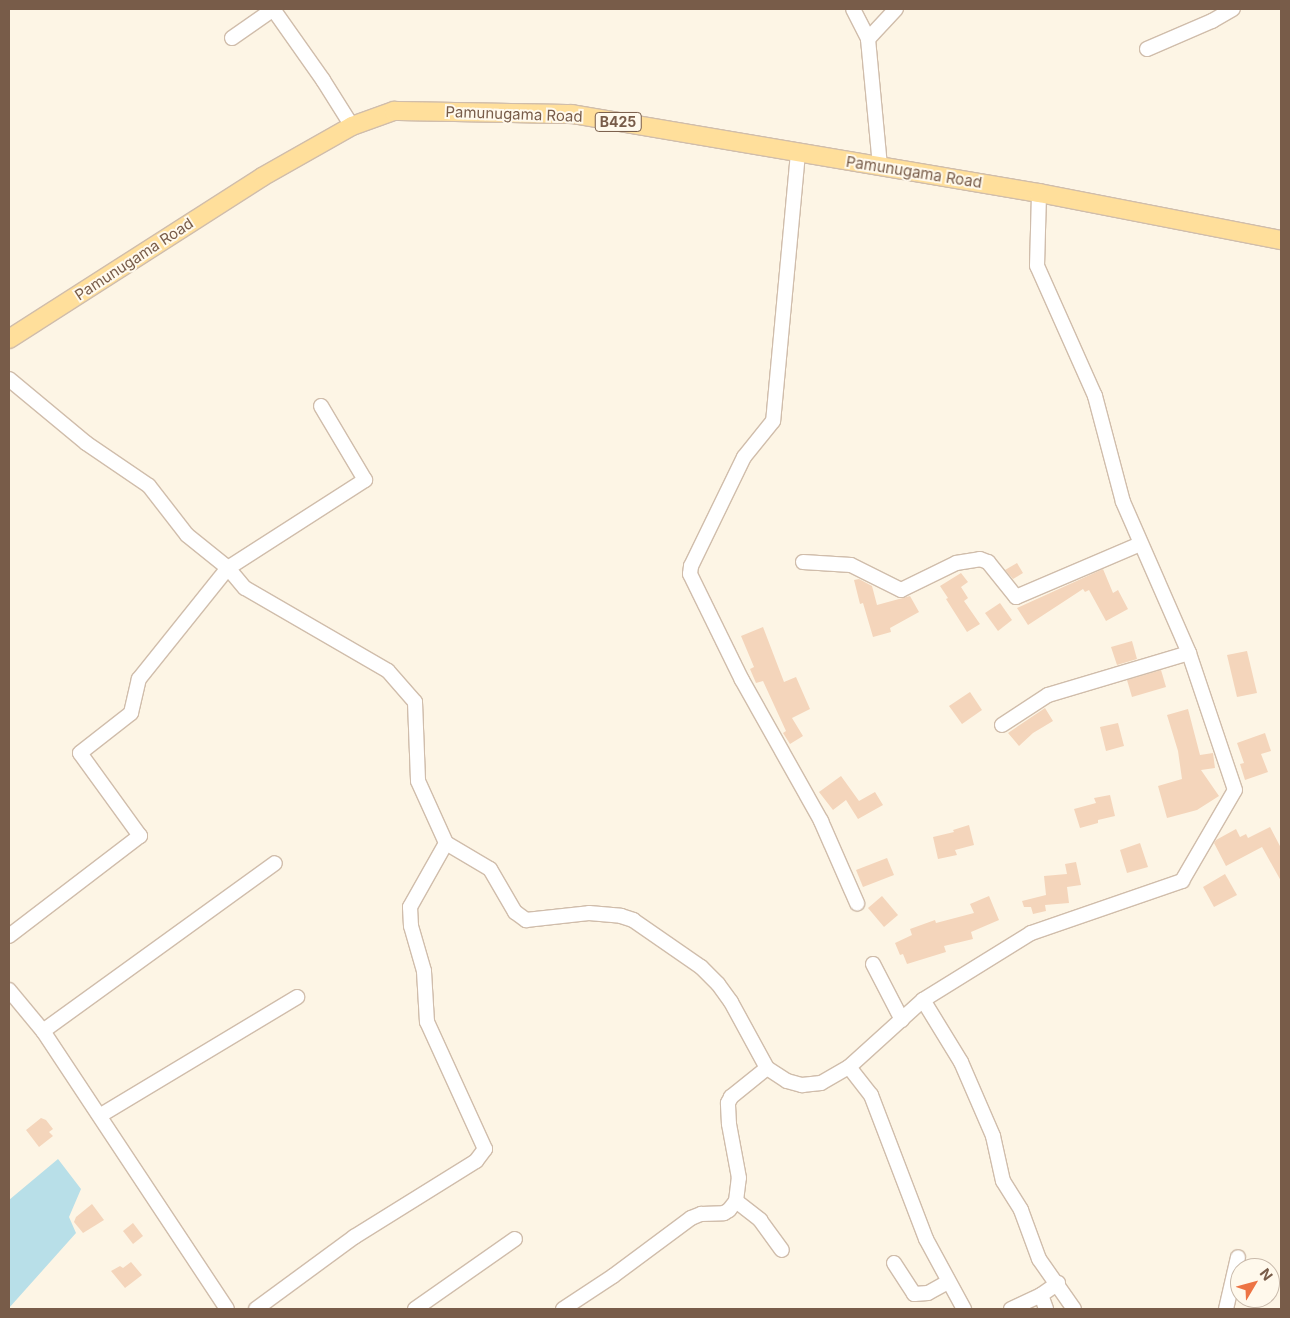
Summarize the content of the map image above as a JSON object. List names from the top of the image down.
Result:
{
  "streets": {
    "main road": ["Pamunugama Road", "B425"]
  },
  "north": "top right"
}
